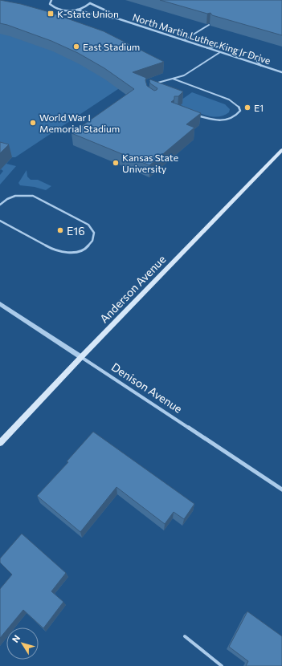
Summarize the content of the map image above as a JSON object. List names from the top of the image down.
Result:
{
  "streets": {
    "main road": ["Anderson Avenue"],
    "street": ["North Martin Luther King Jr Drive", "Denison Avenue"]
  },
  "crossings": [
    ["Anderson Avenue", "Denison Avenue"]
  ],
  "places": {
    "transit": ["K-State Union"],
    "other": [
      "East Stadium",
      "E1",
      "World War I Memorial Stadium",
      "Kansas State University",
      "E16"
    ]
  },
  "north": "top left"
}
